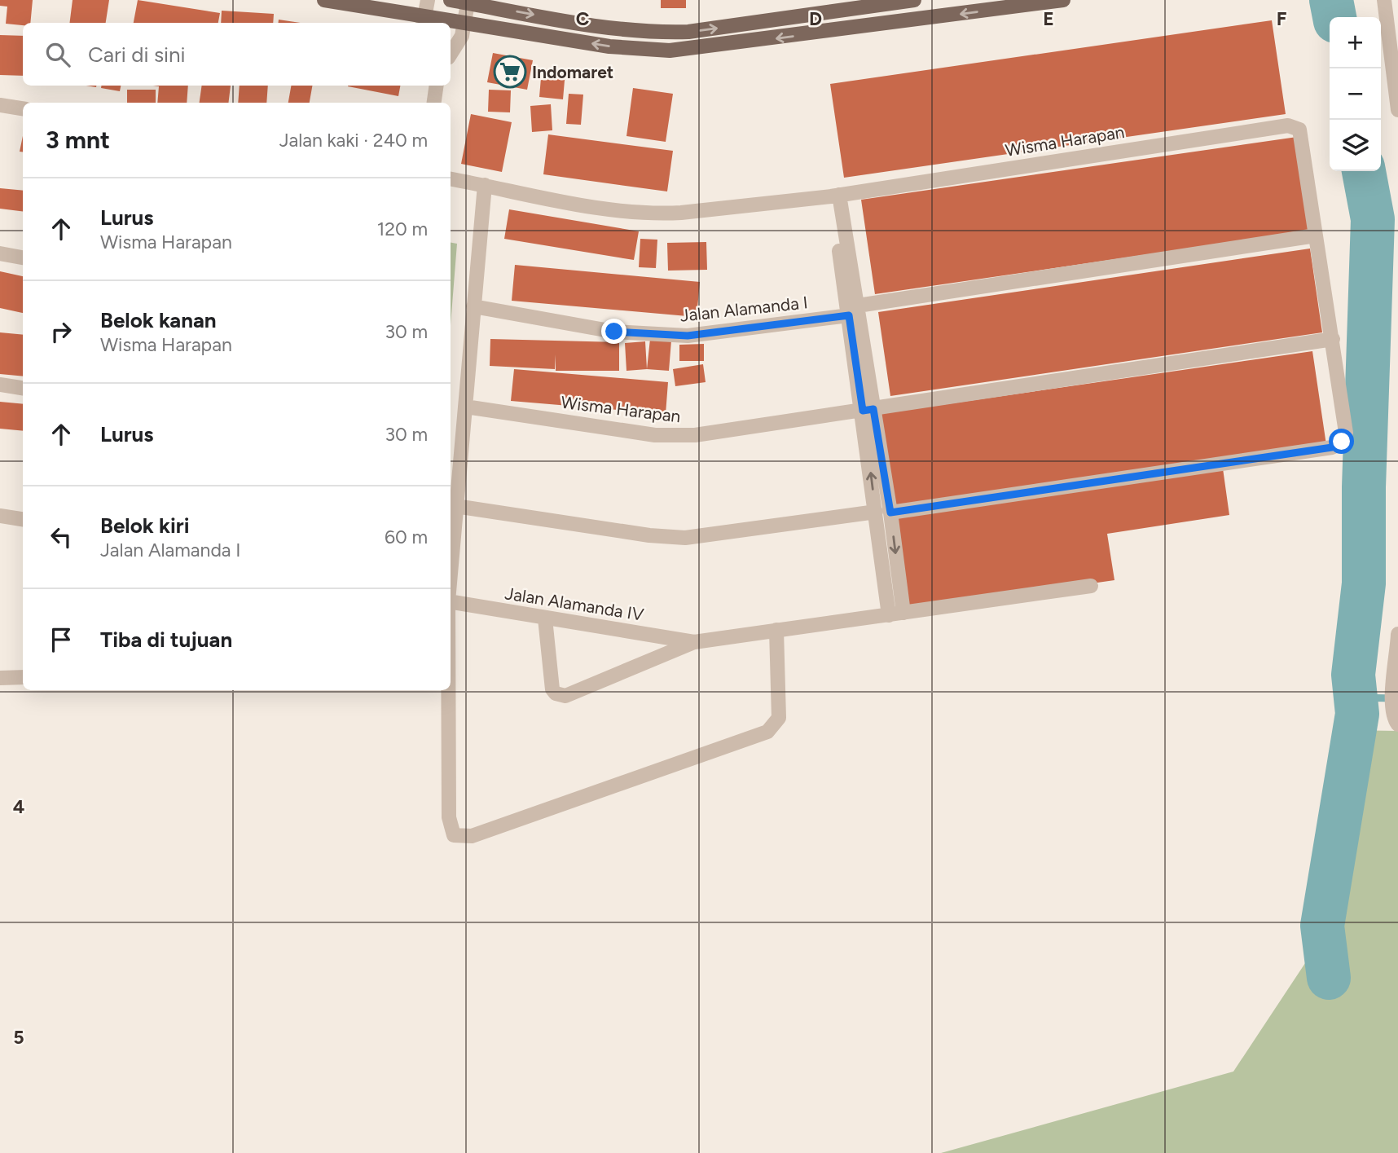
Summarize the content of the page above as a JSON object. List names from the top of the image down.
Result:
{
  "streets": {
    "street": ["Wisma Harapan", "Jalan Alamanda I", "Jalan Alamanda IV"]
  },
  "places": {
    "supermarket": ["Indomaret"]
  },
  "page": {
    "map_buttons": ["+", "−"],
    "search": "Cari di sini",
    "heading": ["3 mnt", "Jalan kaki · 240 m"],
    "list": [
      ["Lurus", "Wisma Harapan", "120 m"],
      ["Belok kanan", "Wisma Harapan", "30 m"],
      ["Lurus", "30 m"],
      ["Belok kiri", "Jalan Alamanda I", "60 m"],
      "Tiba di tujuan"
    ]
  },
  "grid": {
    "columns": [
      "C",
      "D",
      "E",
      "F"
    ],
    "rows": ["4", "5"]
  }
}
